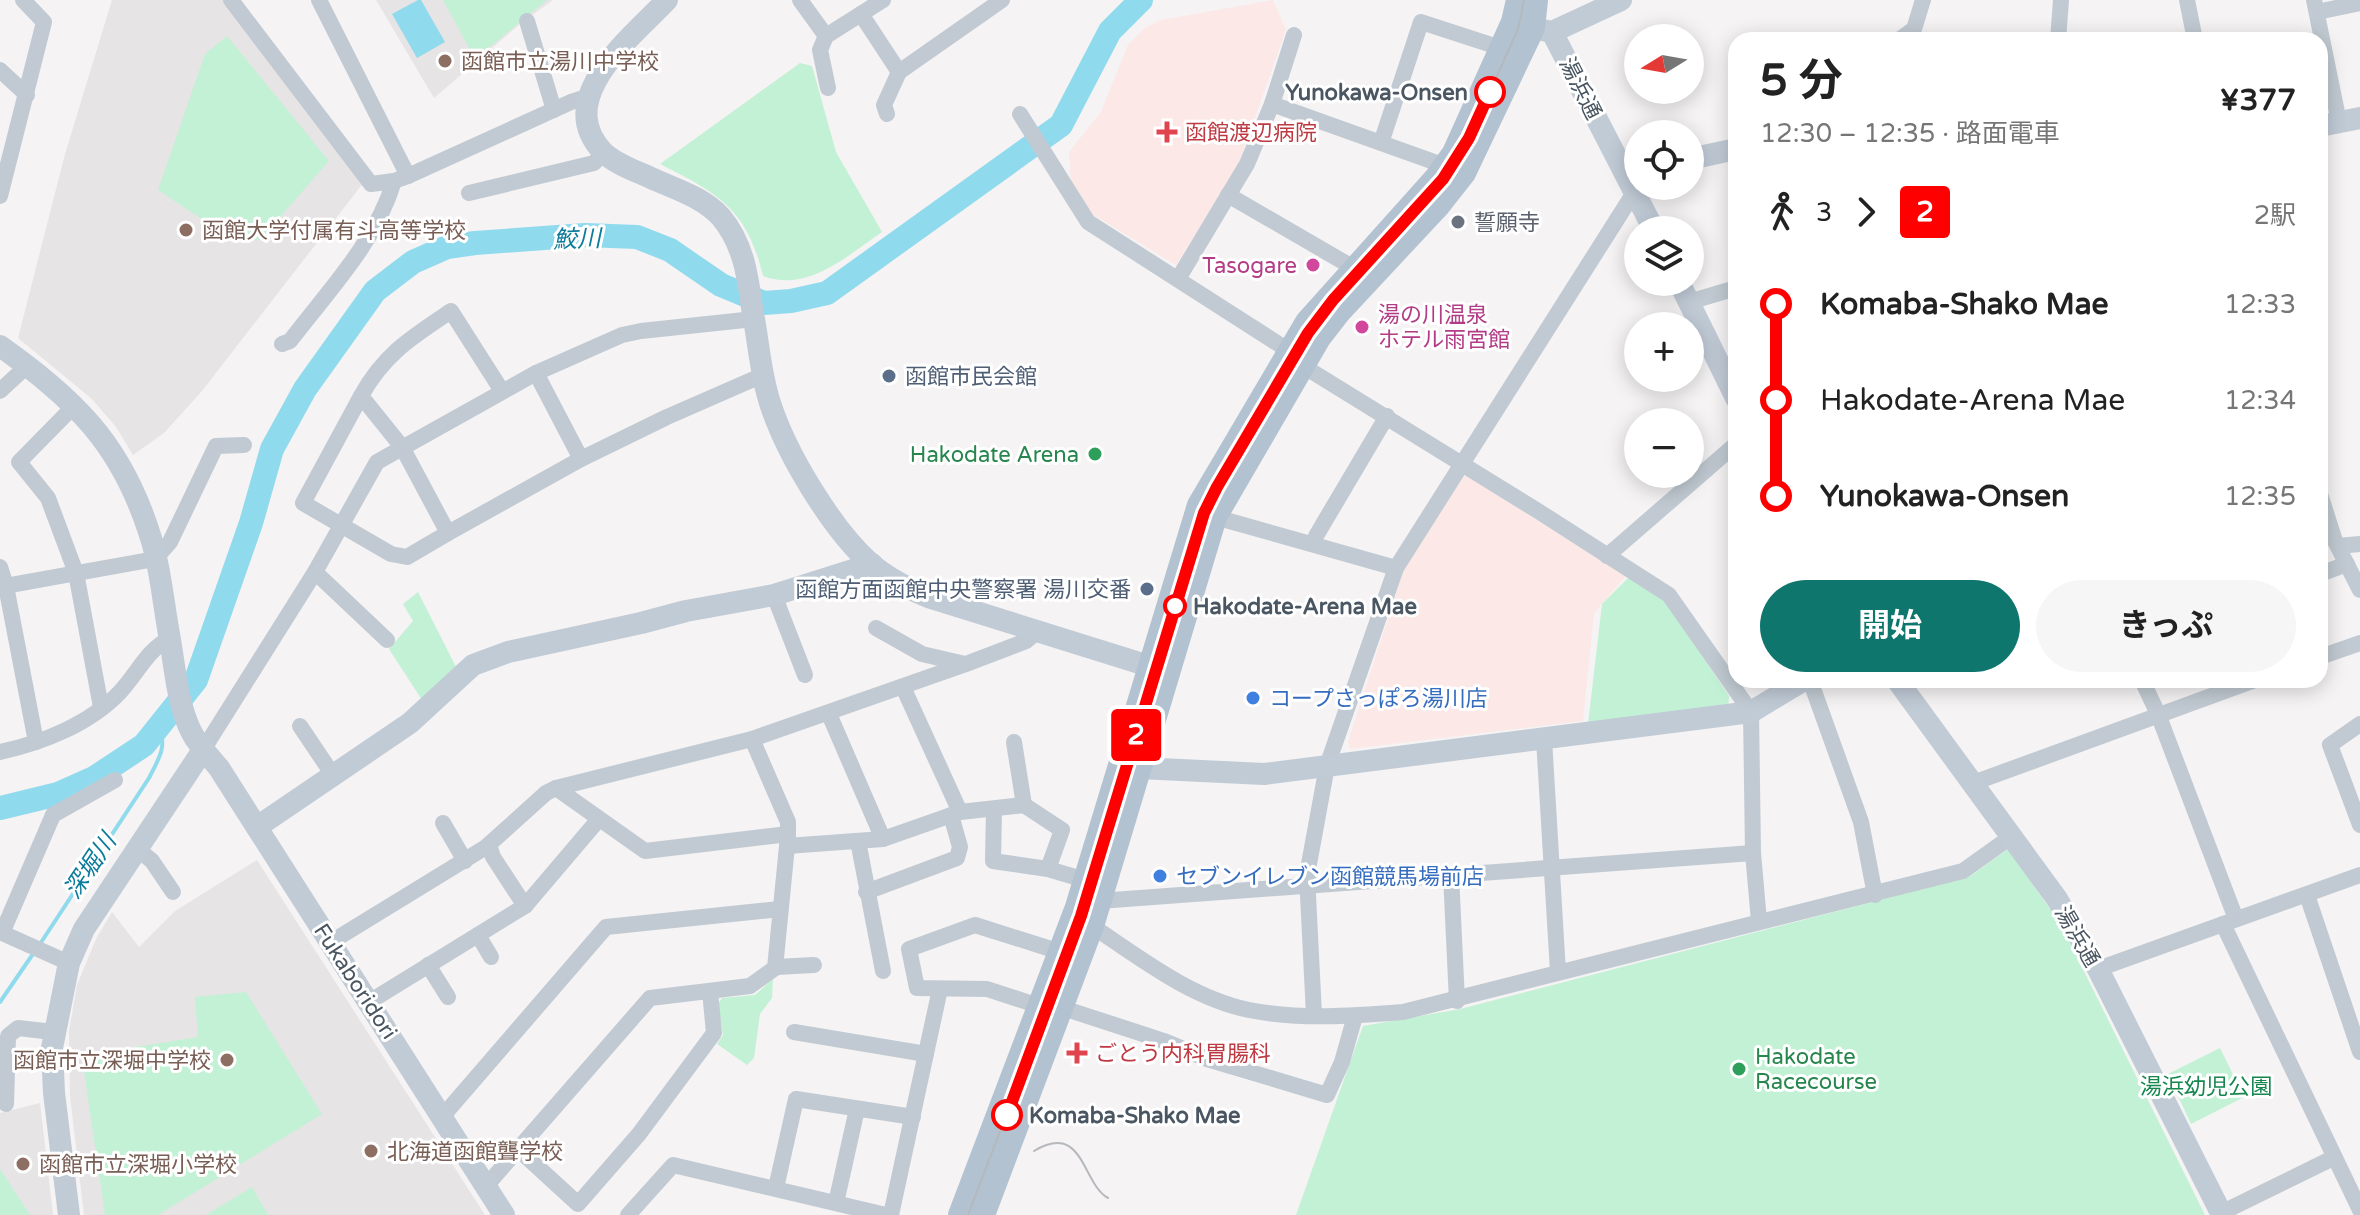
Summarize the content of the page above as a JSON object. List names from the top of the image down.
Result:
{
  "streets": {
    "street": ["湯浜通", "Fukaboridori"]
  },
  "water": ["鮫川", "深堀川"],
  "parks": ["湯浜幼児公園"],
  "places": {
    "other": [
      "函館市立湯川中学校",
      "Yunokawa-Onsen",
      "誓願寺",
      "函館大学付属有斗高等学校",
      "Tasogare",
      "湯の川温泉 ホテル雨宮館",
      "函館市民会館",
      "Hakodate Arena",
      "函館方面函館中央警察署 湯川交番",
      "Hakodate-Arena Mae",
      "コープさっぽろ湯川店",
      "セブンイレブン函館競馬場前店",
      "函館市立深堀中学校",
      "Hakodate Racecourse",
      "Komaba-Shako Mae",
      "北海道函館聾学校",
      "函館市立深堀小学校"
    ],
    "health": ["函館渡辺病院", "ごとう内科胃腸科"]
  },
  "lines": ["tram line 2"],
  "north": "left",
  "page": {
    "on_map": "2",
    "map_buttons": ["+", "−"],
    "heading": ["5 分", "12:30 – 12:35 · 路面電車", "¥377"],
    "legs": ["3", "2", "2駅"],
    "list": [
      {
        "name": "Komaba-Shako Mae",
        "value": "12:33"
      },
      {
        "name": "Hakodate-Arena Mae",
        "value": "12:34"
      },
      {
        "name": "Yunokawa-Onsen",
        "value": "12:35"
      }
    ],
    "buttons": ["開始", "きっぷ"]
  }
}
